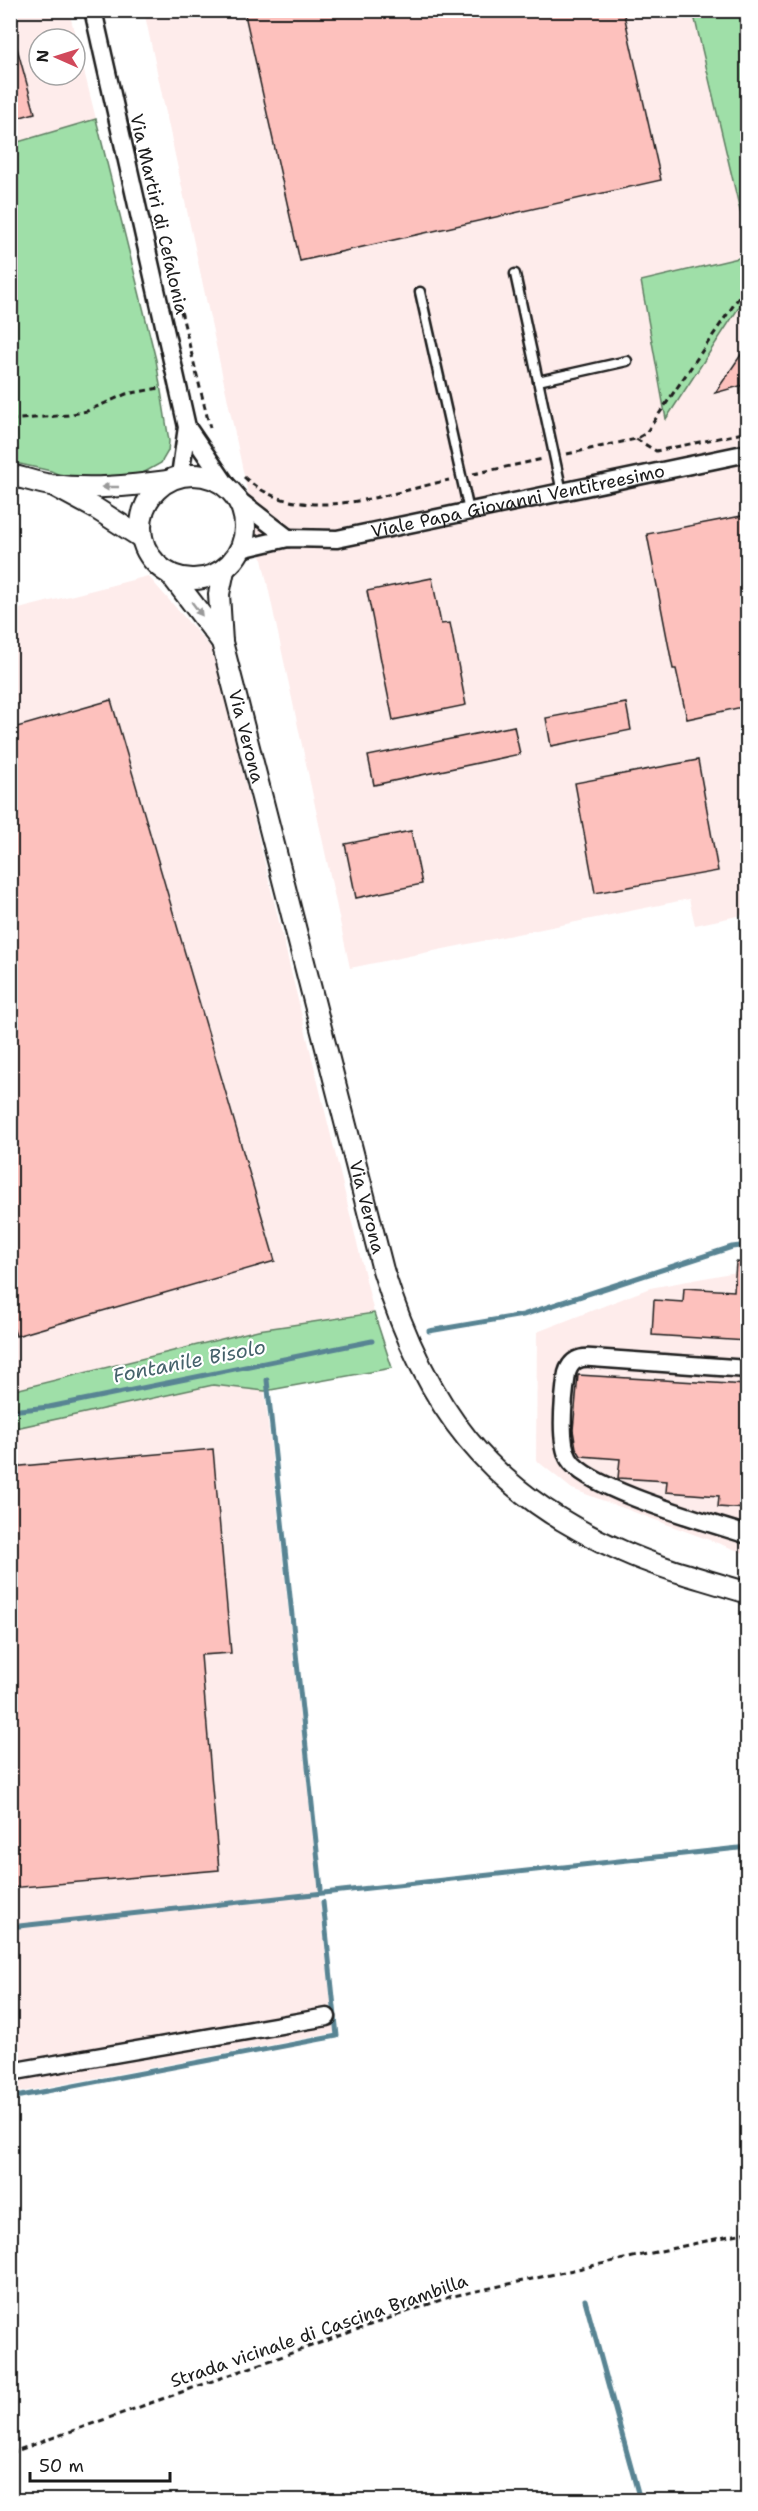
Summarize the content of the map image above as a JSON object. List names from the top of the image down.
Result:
{
  "streets": {
    "street": ["Via Martiri di Cefalonia", "Viale Papa Giovanni Ventitreesimo", "Via Verona"],
    "path": ["Strada vicinale di Cascina Brambilla"]
  },
  "crossings": [
    ["Via Martiri di Cefalonia", "Viale Papa Giovanni Ventitreesimo"],
    ["Via Martiri di Cefalonia", "Via Verona"],
    ["Viale Papa Giovanni Ventitreesimo", "Via Verona"]
  ],
  "water": ["Fontanile Bisolo"],
  "scale_bar": "50 m",
  "north": "left"
}
